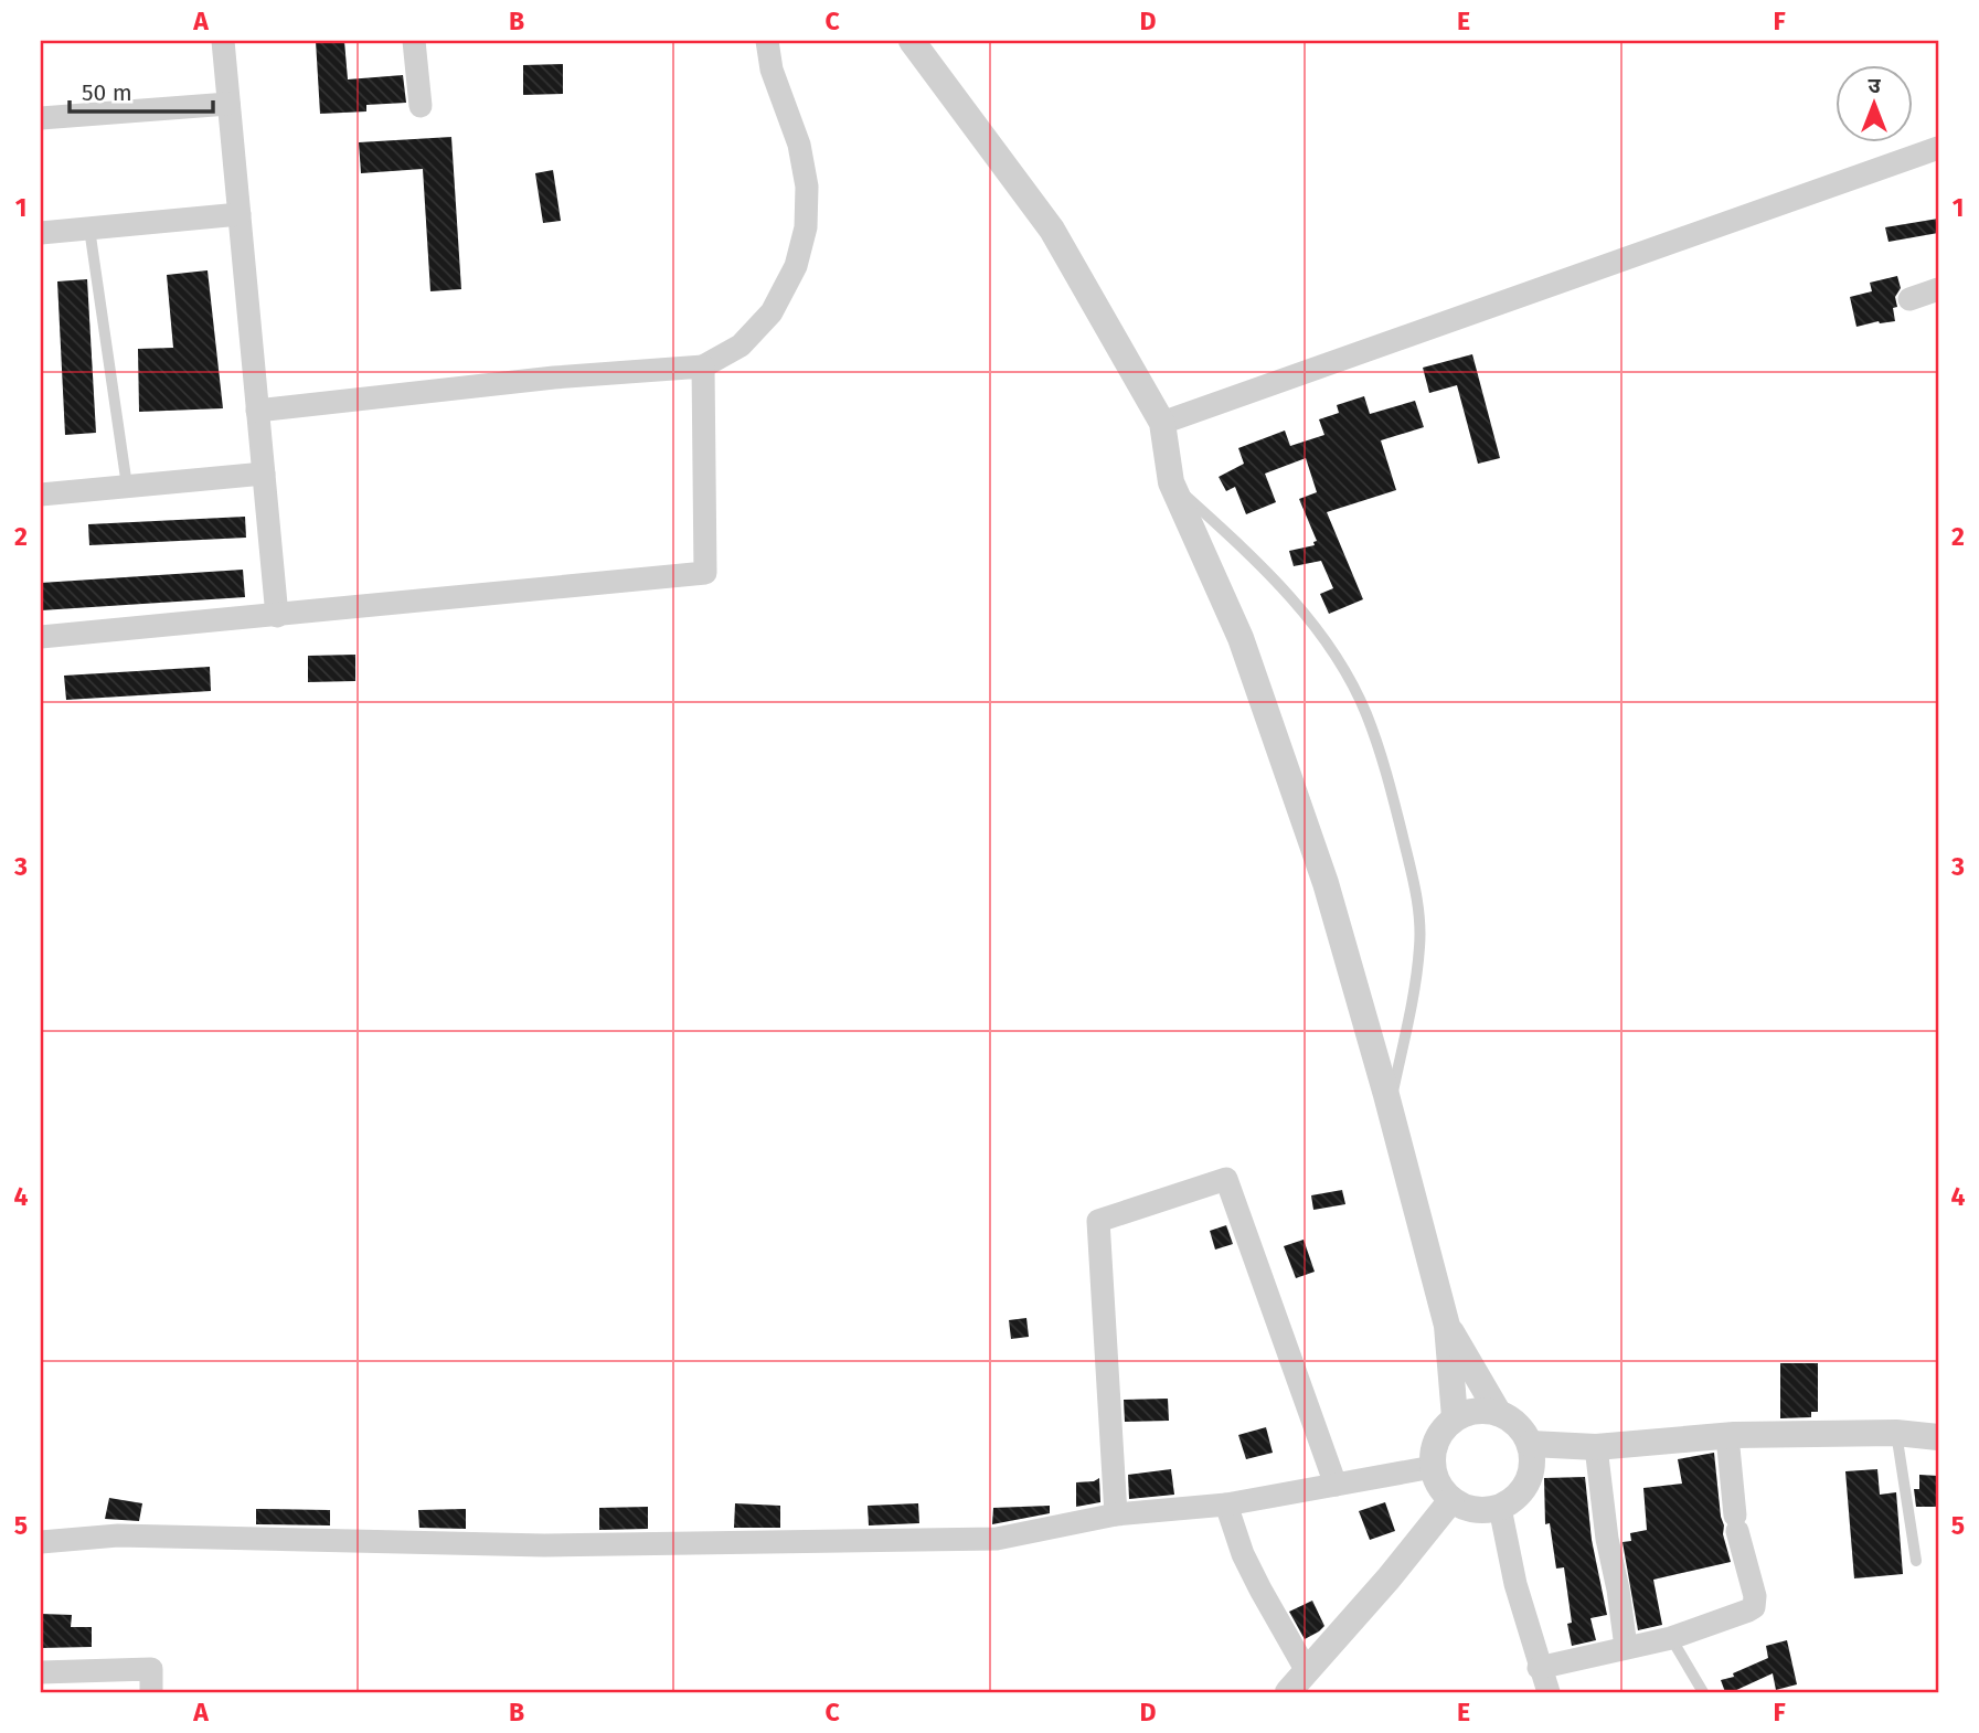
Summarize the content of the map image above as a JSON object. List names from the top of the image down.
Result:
{
  "scale_bar": "50 m",
  "north": "top",
  "grid": {
    "columns": [
      "A",
      "B",
      "C",
      "D",
      "E",
      "F"
    ],
    "rows": [
      "1",
      "2",
      "3",
      "4",
      "5"
    ]
  }
}
